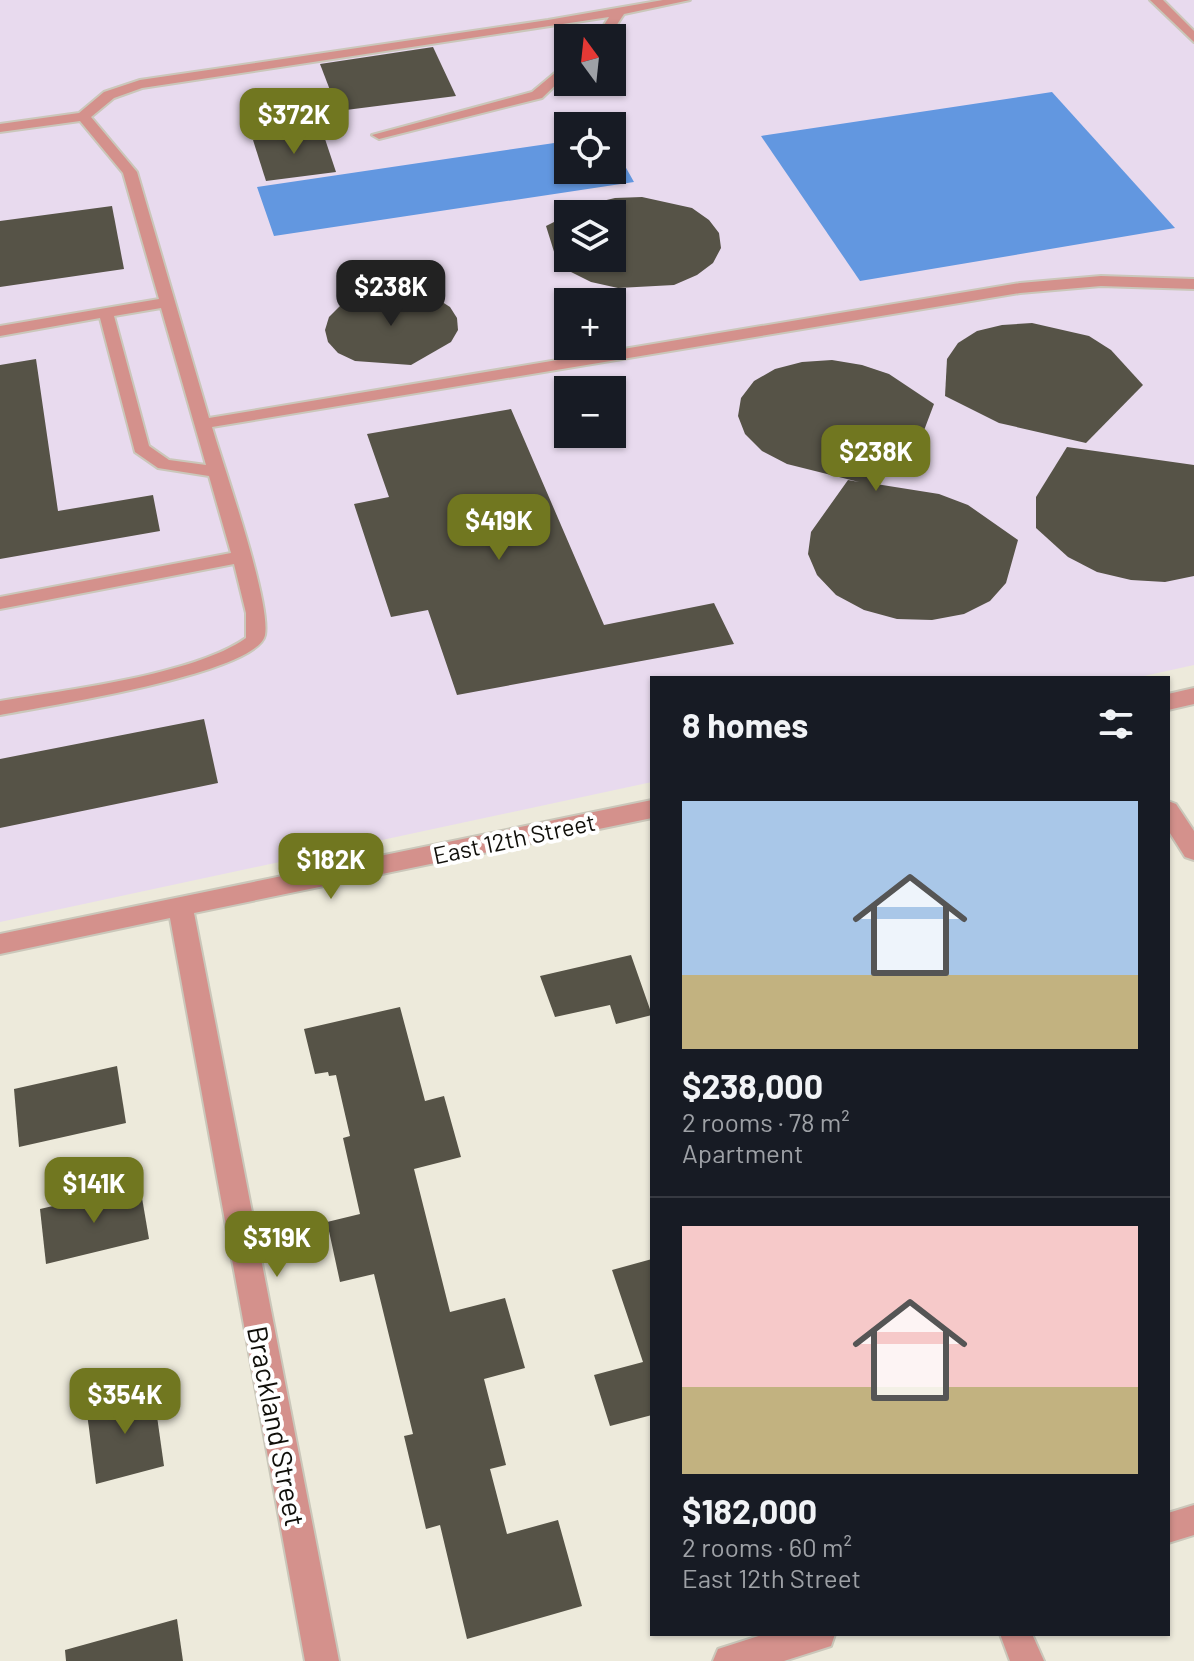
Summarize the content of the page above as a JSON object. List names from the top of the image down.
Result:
{
  "streets": {
    "street": ["East 12th Street", "Brackland Street"]
  },
  "crossings": [
    ["East 12th Street", "Brackland Street"]
  ],
  "north": "top",
  "page": {
    "map_buttons": ["+", "−"],
    "price": [
      "$372K",
      "$238K",
      "$238K",
      "$419K",
      "$182K",
      "$141K",
      "$319K",
      "$354K"
    ],
    "heading": "8 homes",
    "list": [
      {
        "name": "$238,000",
        "note": "2 rooms · 78 m² · Apartment"
      },
      {
        "name": "$182,000",
        "note": "2 rooms · 60 m² · East 12th Street"
      }
    ]
  }
}
